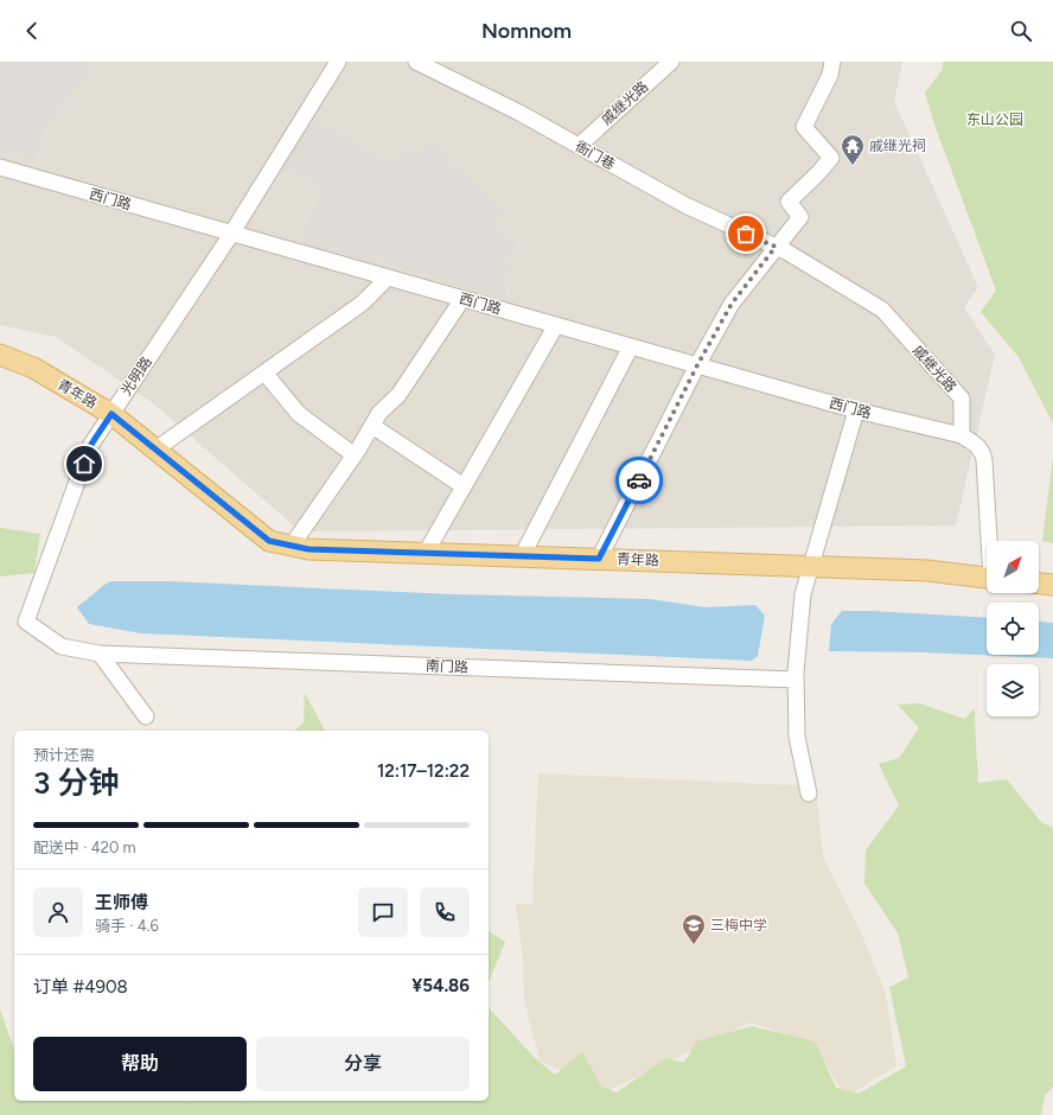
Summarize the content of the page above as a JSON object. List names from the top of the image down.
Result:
{
  "streets": {
    "main road": ["青年路"],
    "street": [
      "戚继光路",
      "衙门巷",
      "西门路",
      "光明路",
      "南门路"
    ]
  },
  "crossings": [
    ["戚继光路", "衙门巷"],
    ["戚继光路", "西门路"],
    ["西门路", "光明路"],
    ["光明路", "青年路"],
    ["光明路", "南门路"]
  ],
  "parks": ["东山公园"],
  "places": {
    "temple": ["戚继光祠"],
    "school or university": ["三梅中学"]
  },
  "north": "top right",
  "page": {
    "header": "Nomnom",
    "heading": ["3 分钟", "预计还需", "12:17–12:22"],
    "panel": [
      "王师傅",
      "骑手 · 4.6",
      "订单 #4908",
      "¥54.86"
    ],
    "bar": "配送中 · 420 m",
    "buttons": ["帮助", "分享"]
  }
}
